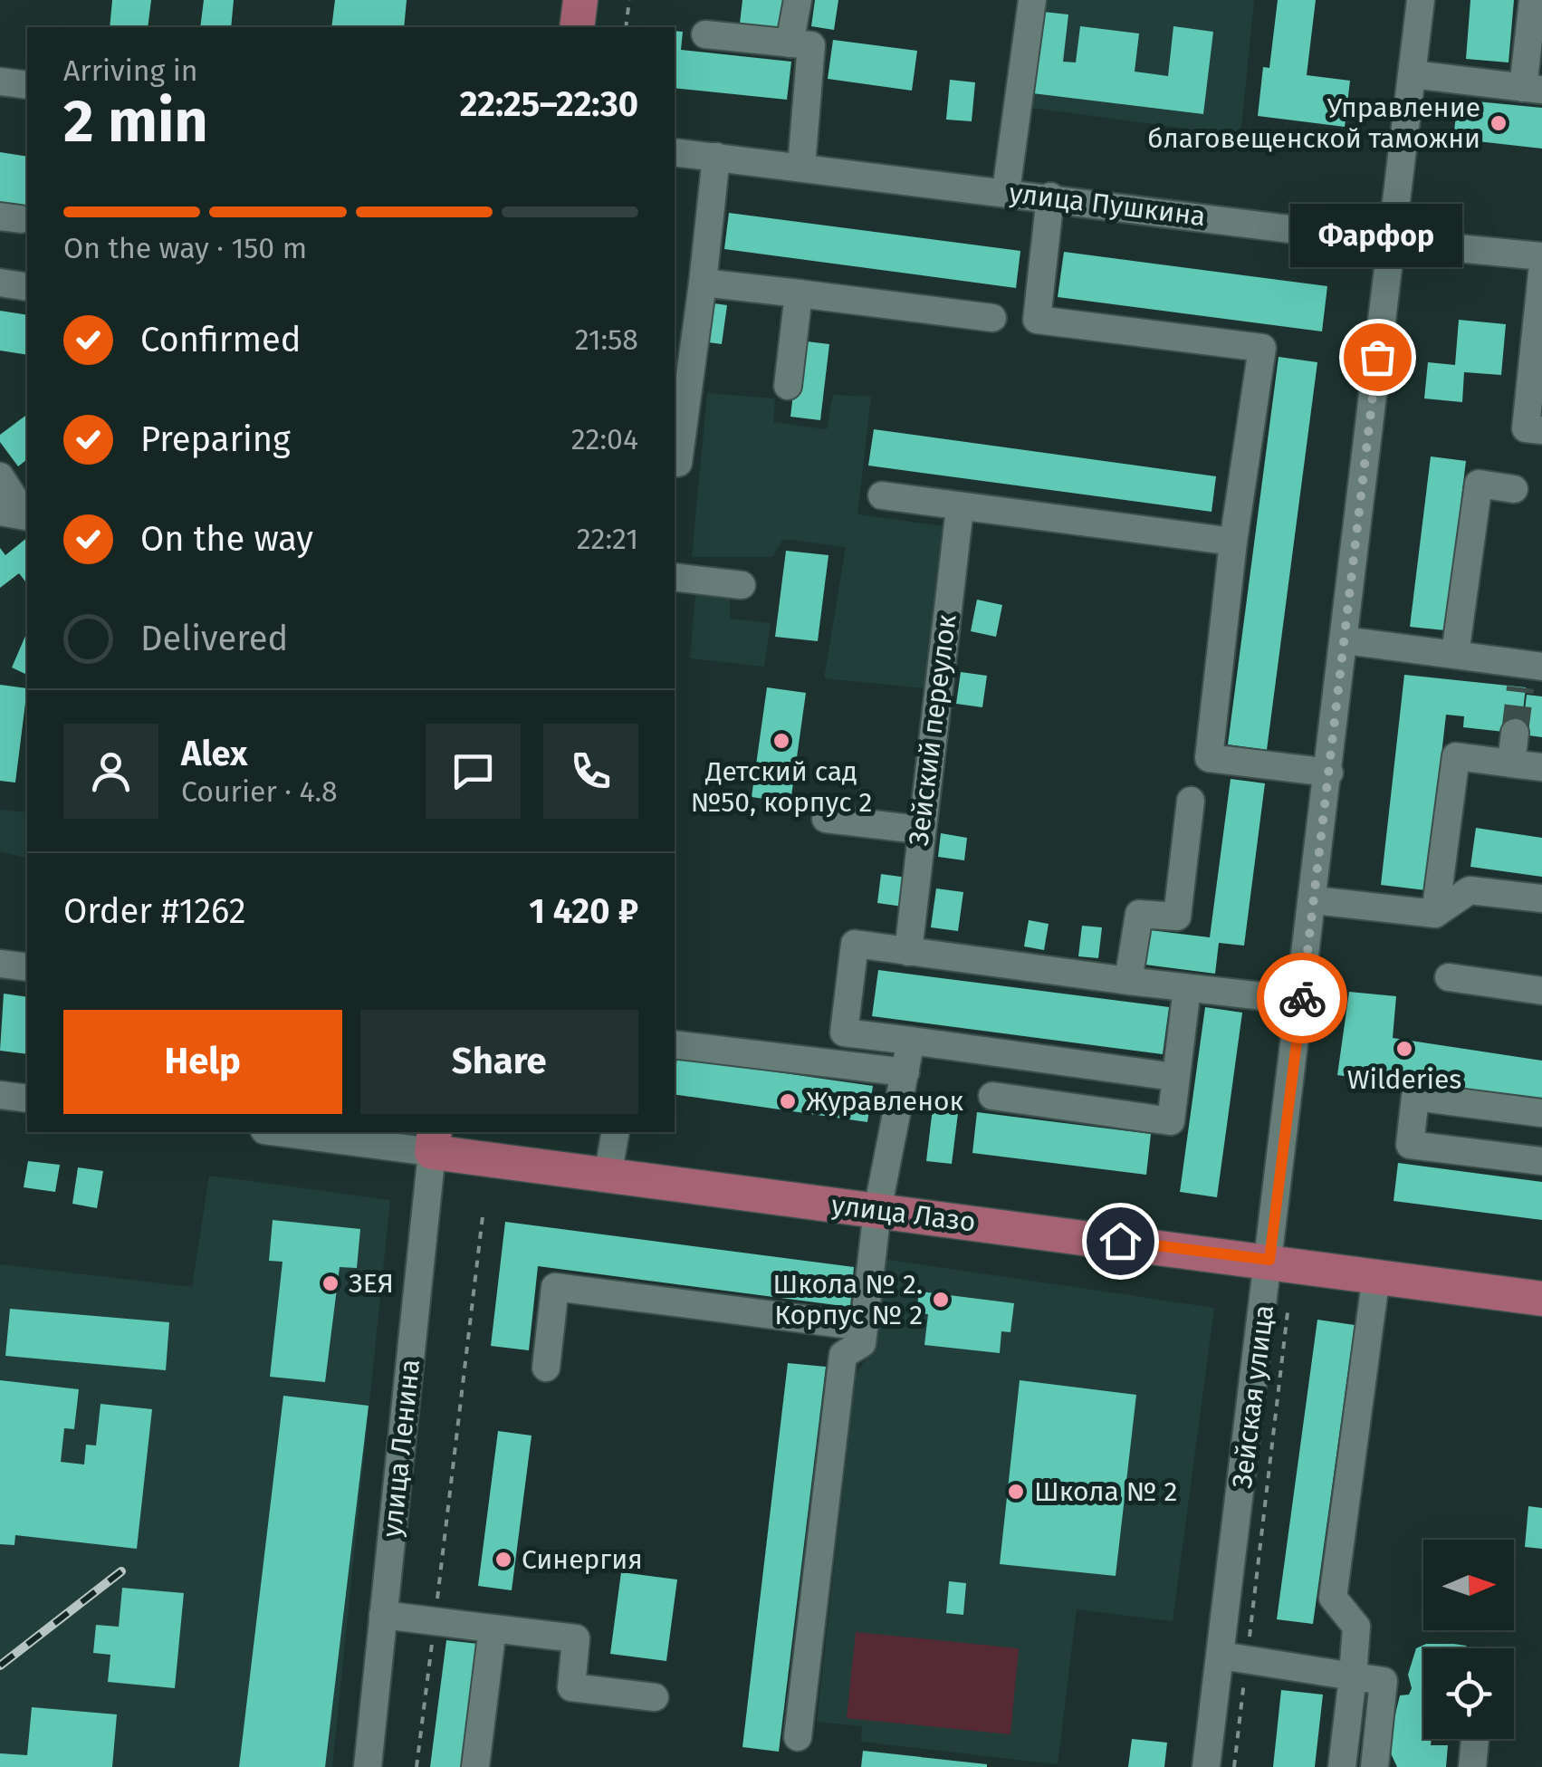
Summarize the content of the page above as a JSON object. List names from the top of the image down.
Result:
{
  "streets": {
    "main road": ["улица Лазо"],
    "street": [
      "улица Пушкина",
      "Зейский переулок",
      "Зейская улица",
      "улица Ленина"
    ]
  },
  "crossings": [
    ["улица Пушкина", "Зейская улица"],
    ["улица Лазо", "Зейская улица"],
    ["улица Лазо", "улица Ленина"]
  ],
  "places": [
    "Управление благовещенской таможни",
    "Фарфор",
    "Детский сад №50, корпус 2",
    "Wilderies",
    "Журавленок",
    "ЗЕЯ",
    "Школа № 2. Корпус № 2",
    "Школа № 2",
    "Синергия"
  ],
  "north": "right",
  "page": {
    "heading": ["2 min", "Arriving in", "22:25–22:30"],
    "panel": [
      "Alex",
      "Courier · 4.8",
      "Order #1262",
      "1 420 ₽"
    ],
    "bar": "On the way · 150 m",
    "bubble": "Фарфор",
    "list": [
      ["Confirmed", "21:58"],
      ["Preparing", "22:04"],
      ["On the way", "22:21"],
      "Delivered"
    ],
    "buttons": ["Help", "Share"]
  }
}
